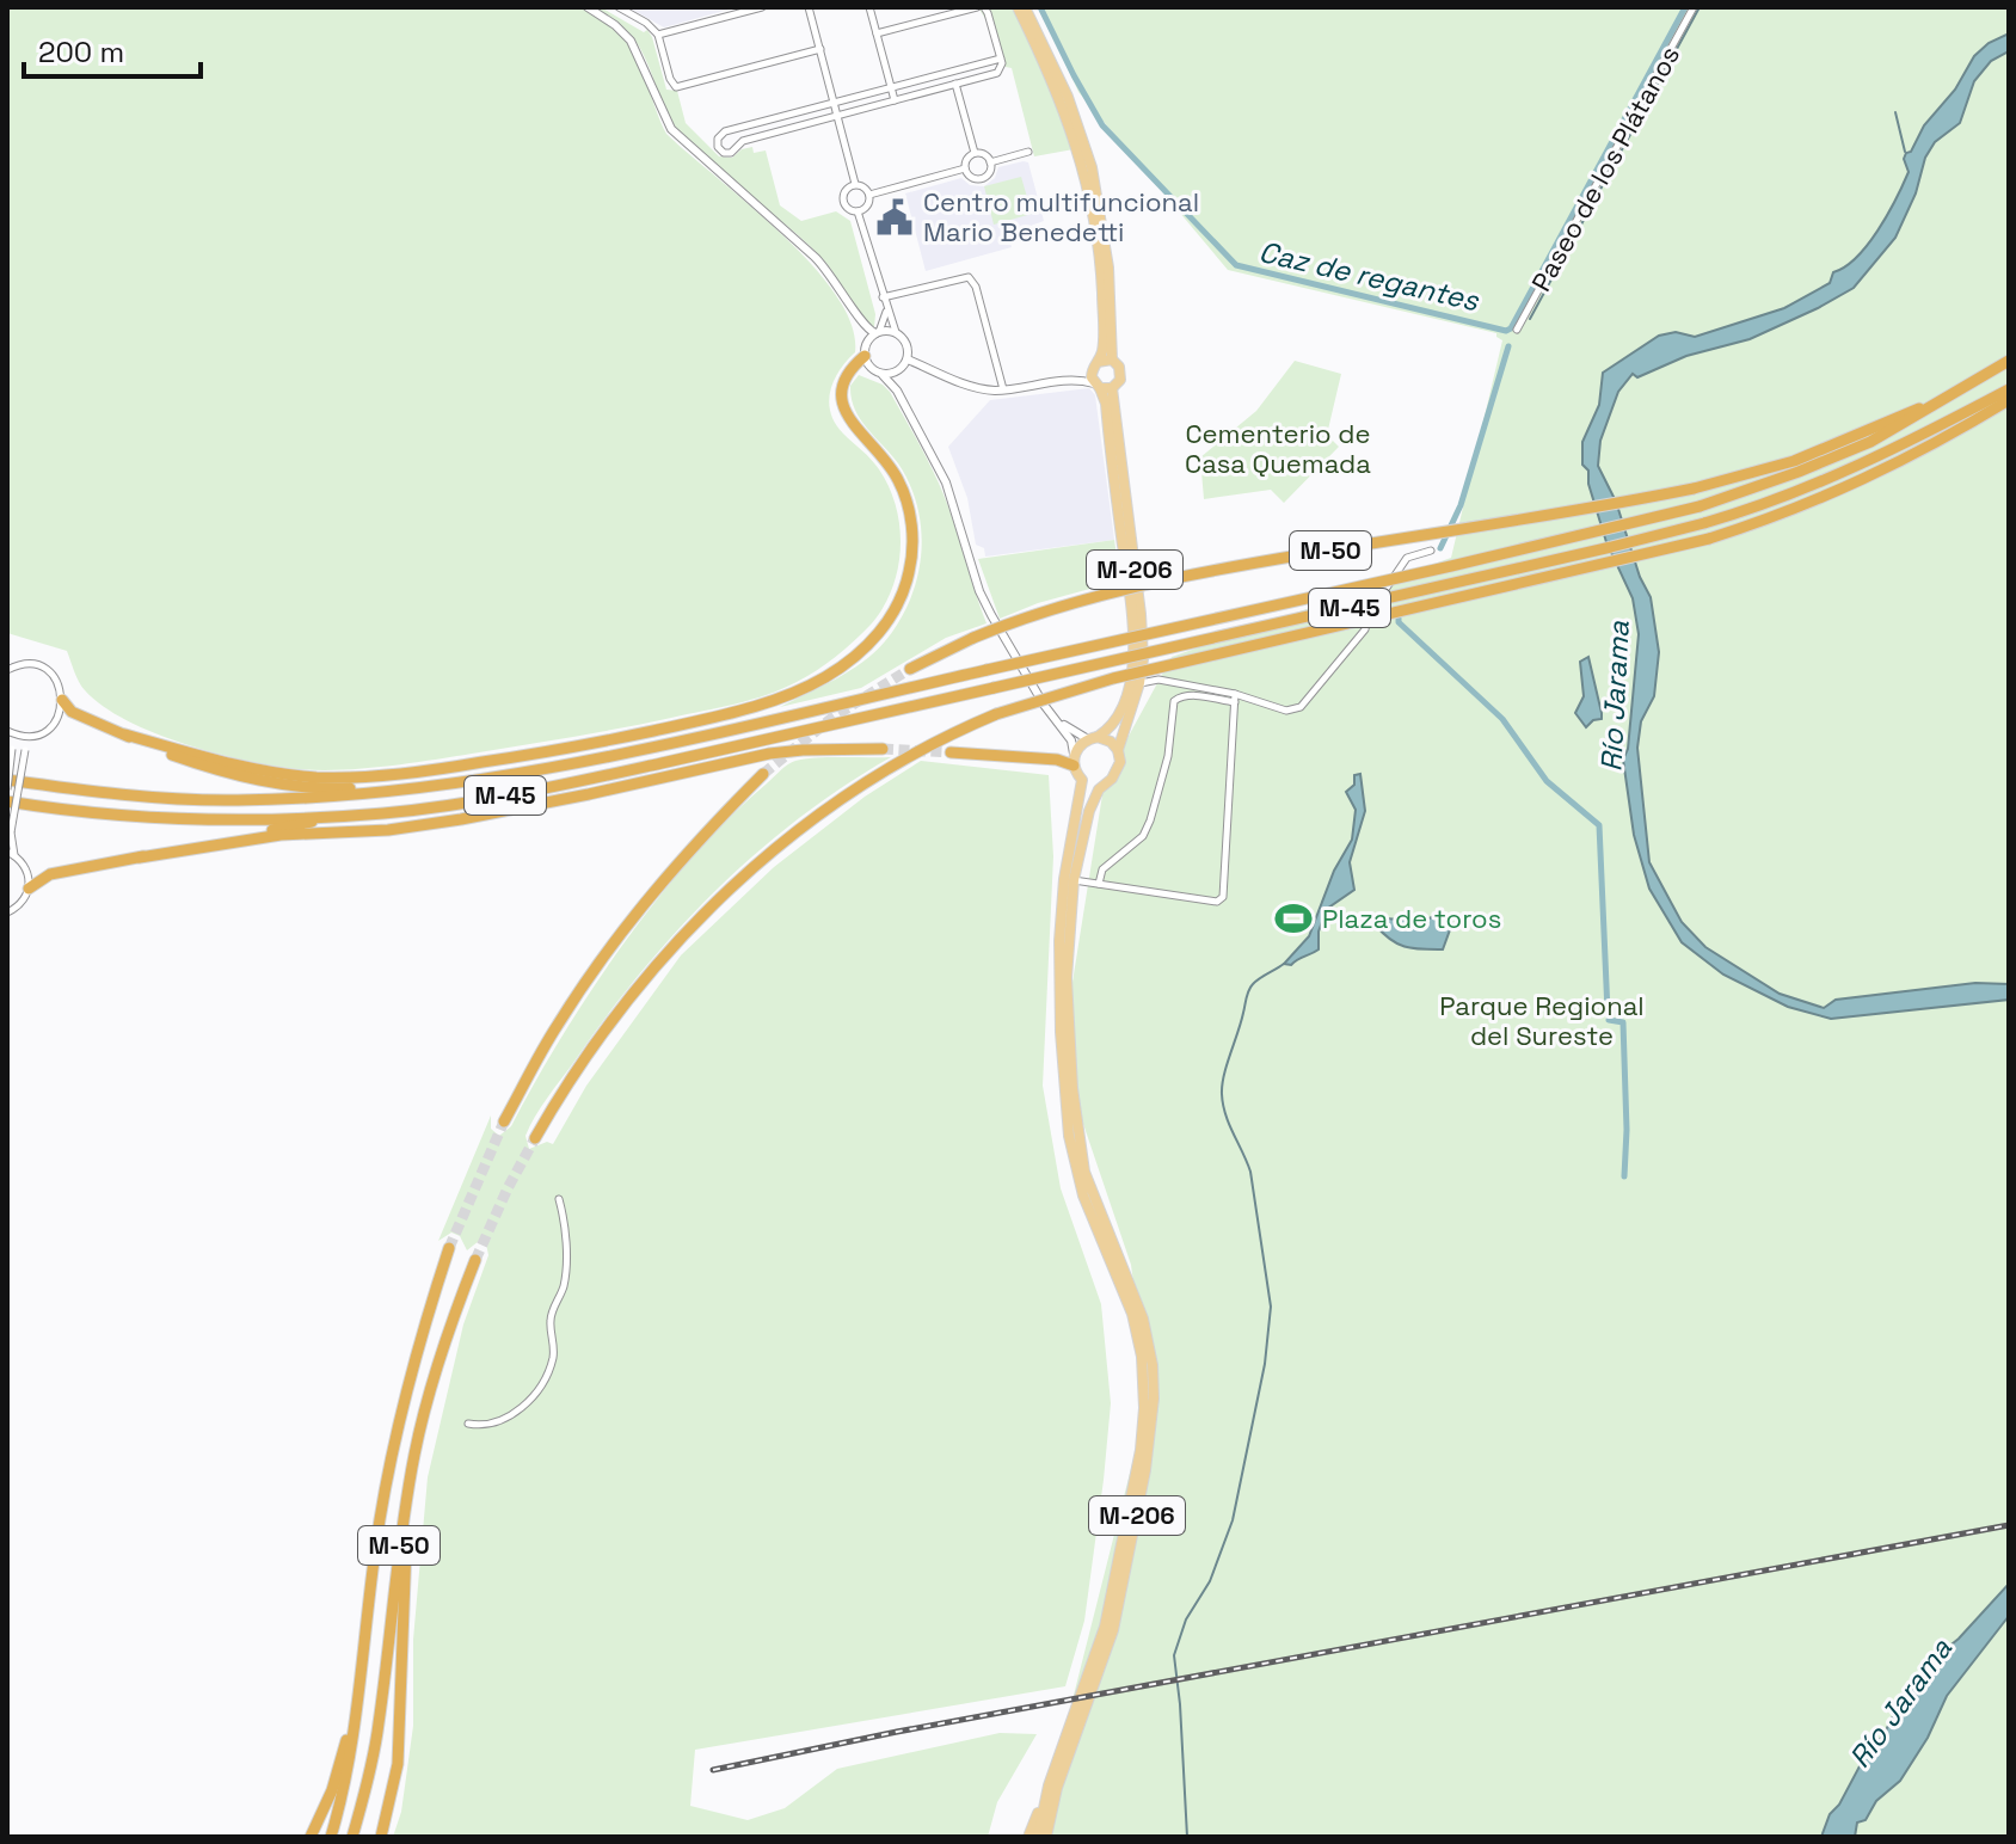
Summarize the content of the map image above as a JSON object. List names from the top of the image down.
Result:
{
  "streets": {
    "highway": ["M-50", "M-45"],
    "main road": ["M-206"],
    "street": ["Paseo de los Plátanos"]
  },
  "crossings": [
    ["M-50", "M-45"]
  ],
  "water": ["Caz de regantes", "Río Jarama"],
  "parks": ["Cementerio de Casa Quemada", "Parque Regional del Sureste"],
  "places": {
    "public building": ["Centro multifuncional Mario Benedetti"],
    "sports": ["Plaza de toros"]
  },
  "scale_bar": "200 m"
}
